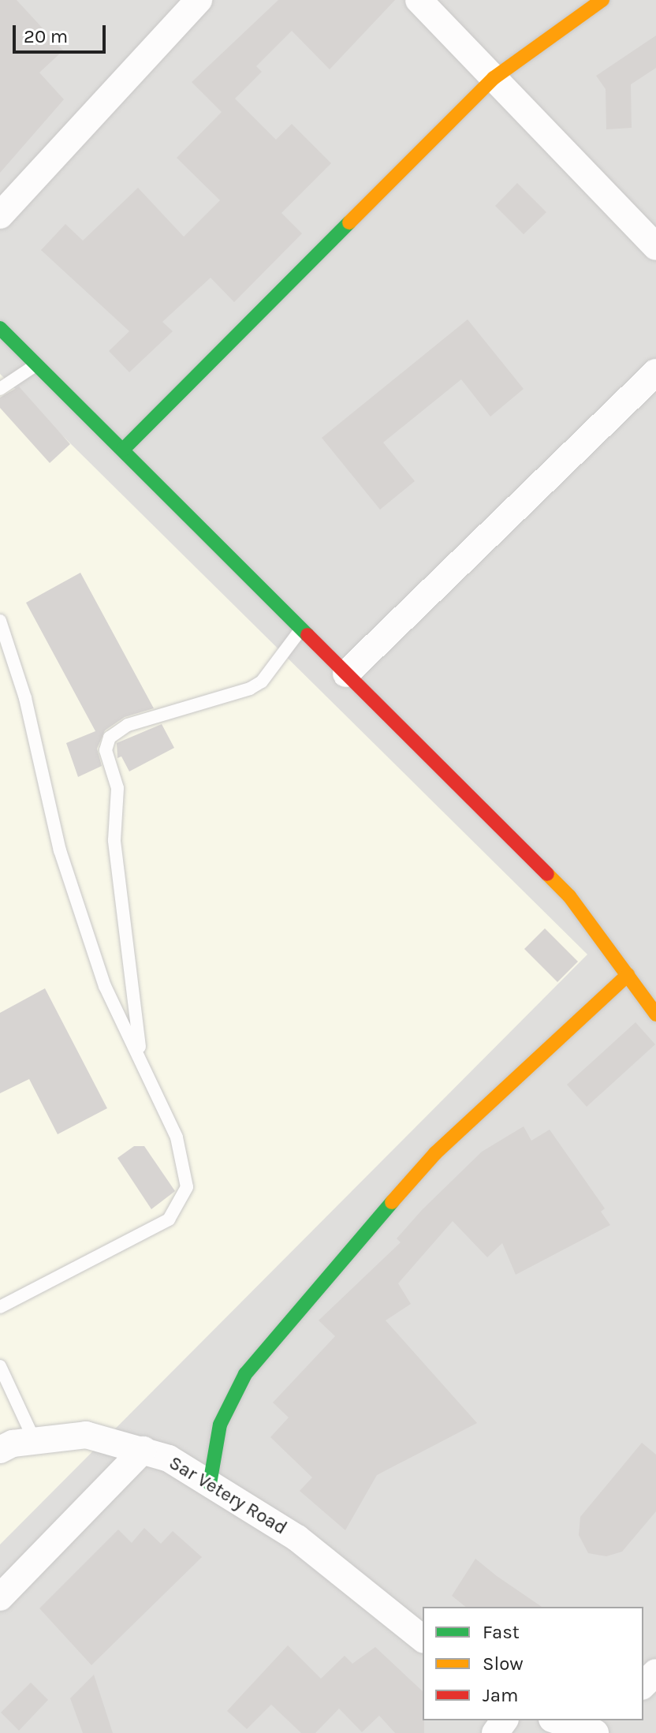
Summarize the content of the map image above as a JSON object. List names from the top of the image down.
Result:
{
  "streets": {
    "street": ["Sar Vetery Road"]
  },
  "legend": ["Fast", "Slow", "Jam"],
  "scale_bar": "20 m"
}
